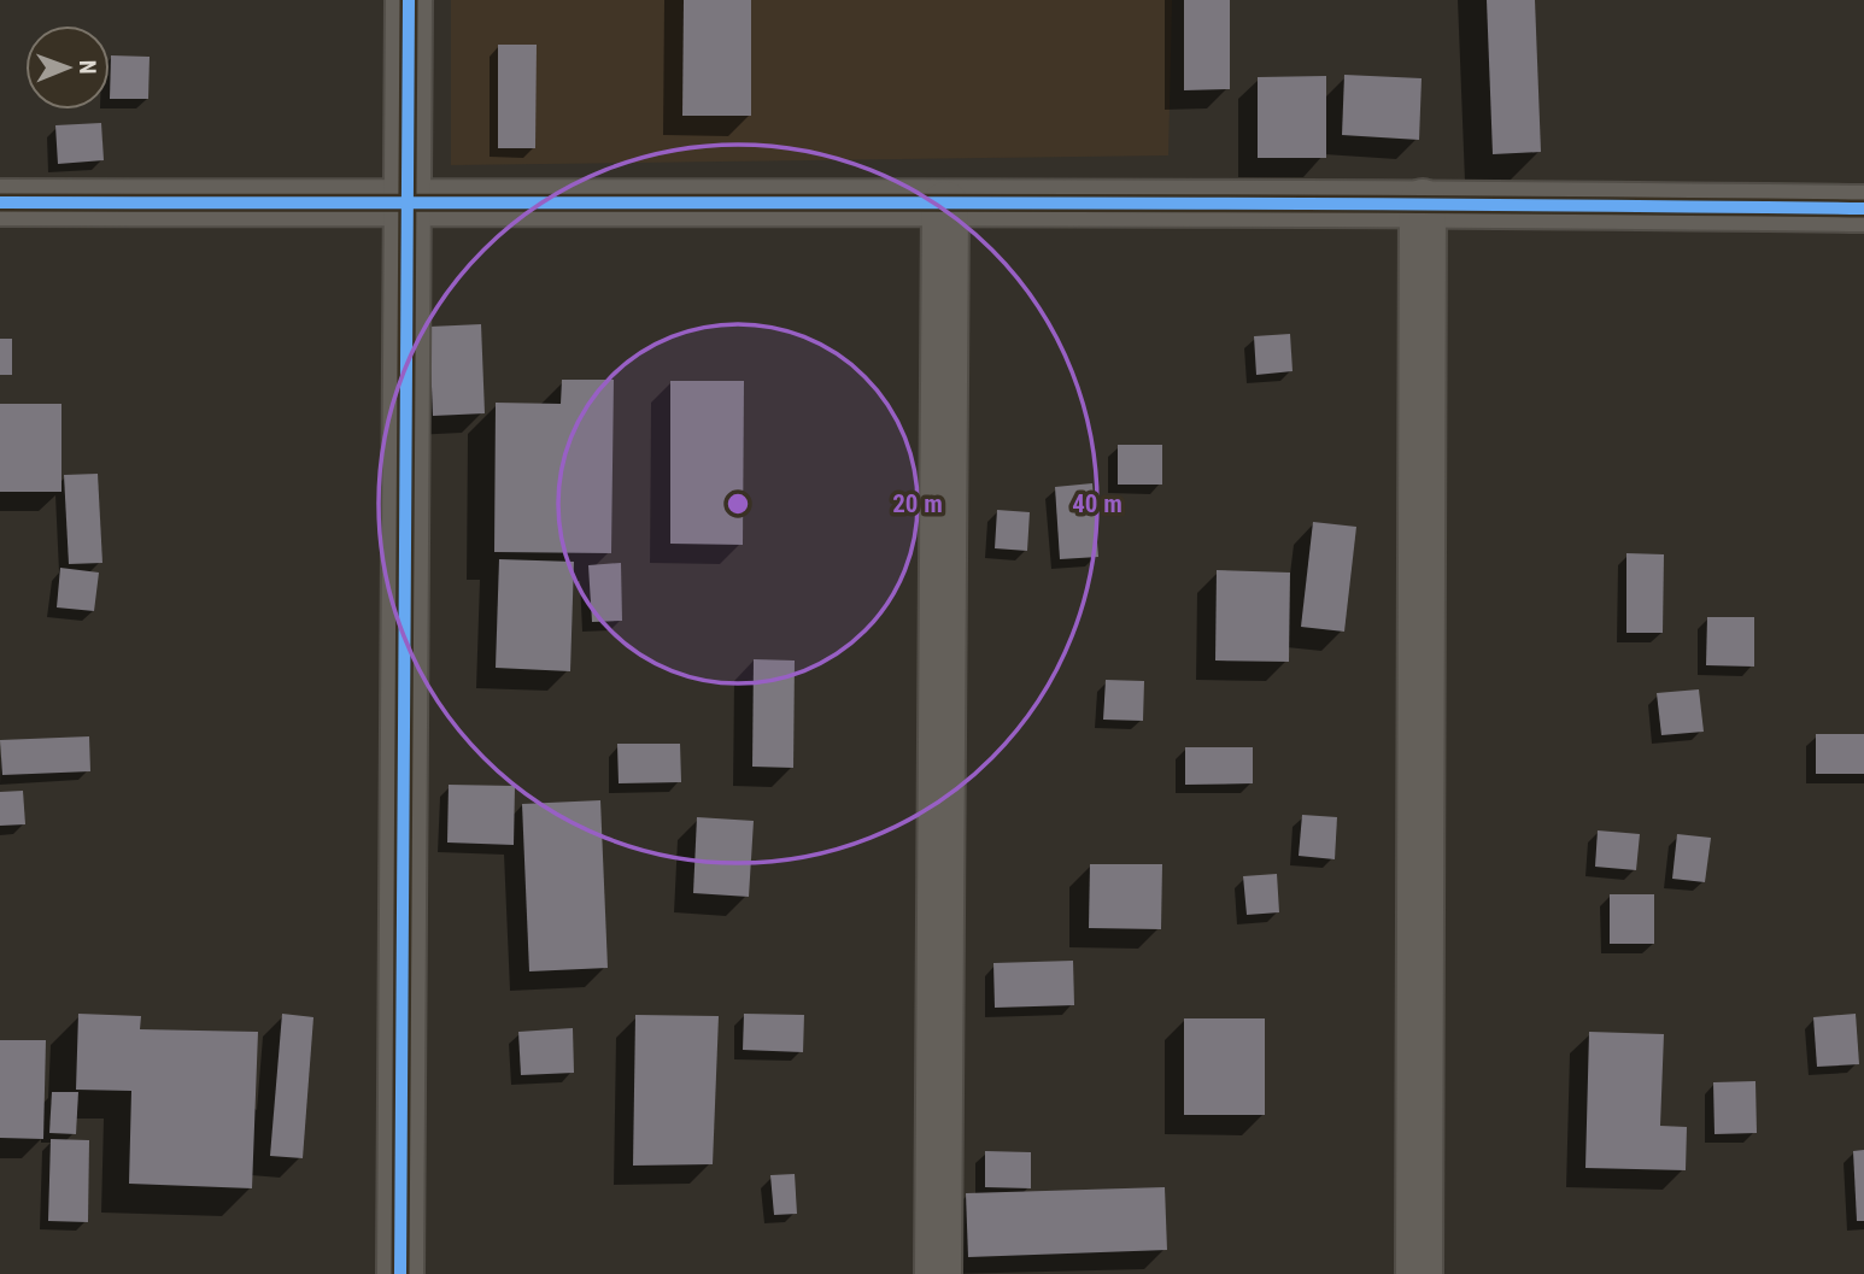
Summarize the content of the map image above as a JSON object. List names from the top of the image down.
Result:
{
  "north": "right",
  "rings": ["20 m", "40 m"]
}
